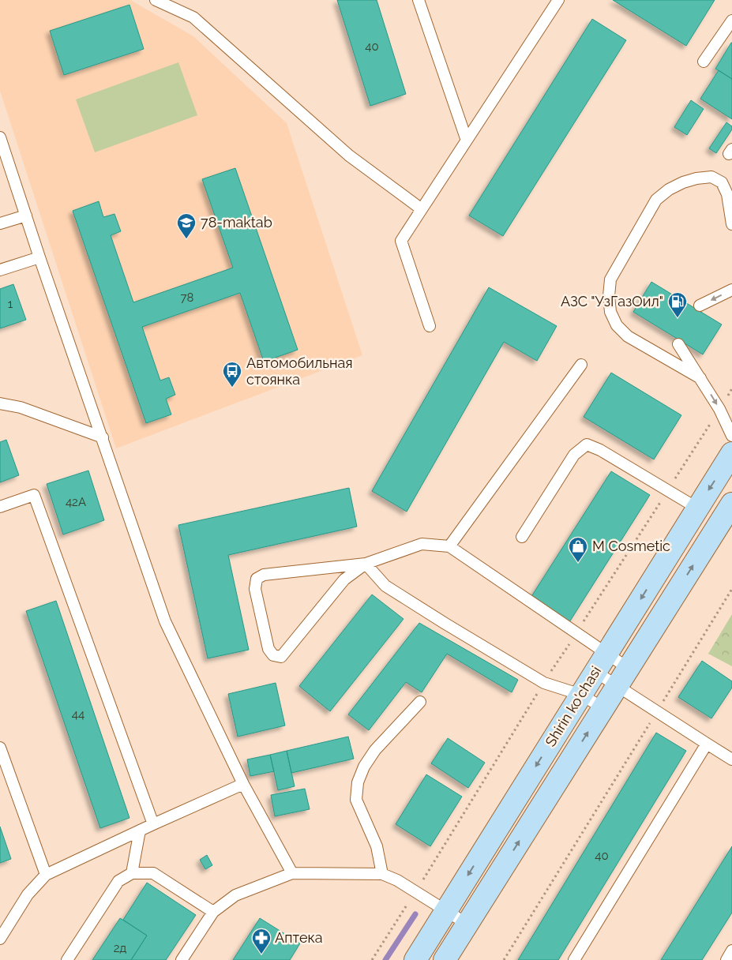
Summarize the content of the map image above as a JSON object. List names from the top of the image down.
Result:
{
  "streets": {
    "main road": ["Shirin ko'chasi"]
  },
  "places": {
    "school or university": ["78-maktab"],
    "fuel station": ["АЗС \"УзГазОил\""],
    "bus stop": ["Автомобильная стоянка"],
    "shop": ["M Cosmetic"],
    "pharmacy": ["Аптека"]
  },
  "house_numbers": [
    "40",
    "78",
    "1",
    "42A",
    "44",
    "40",
    "2д"
  ]
}
